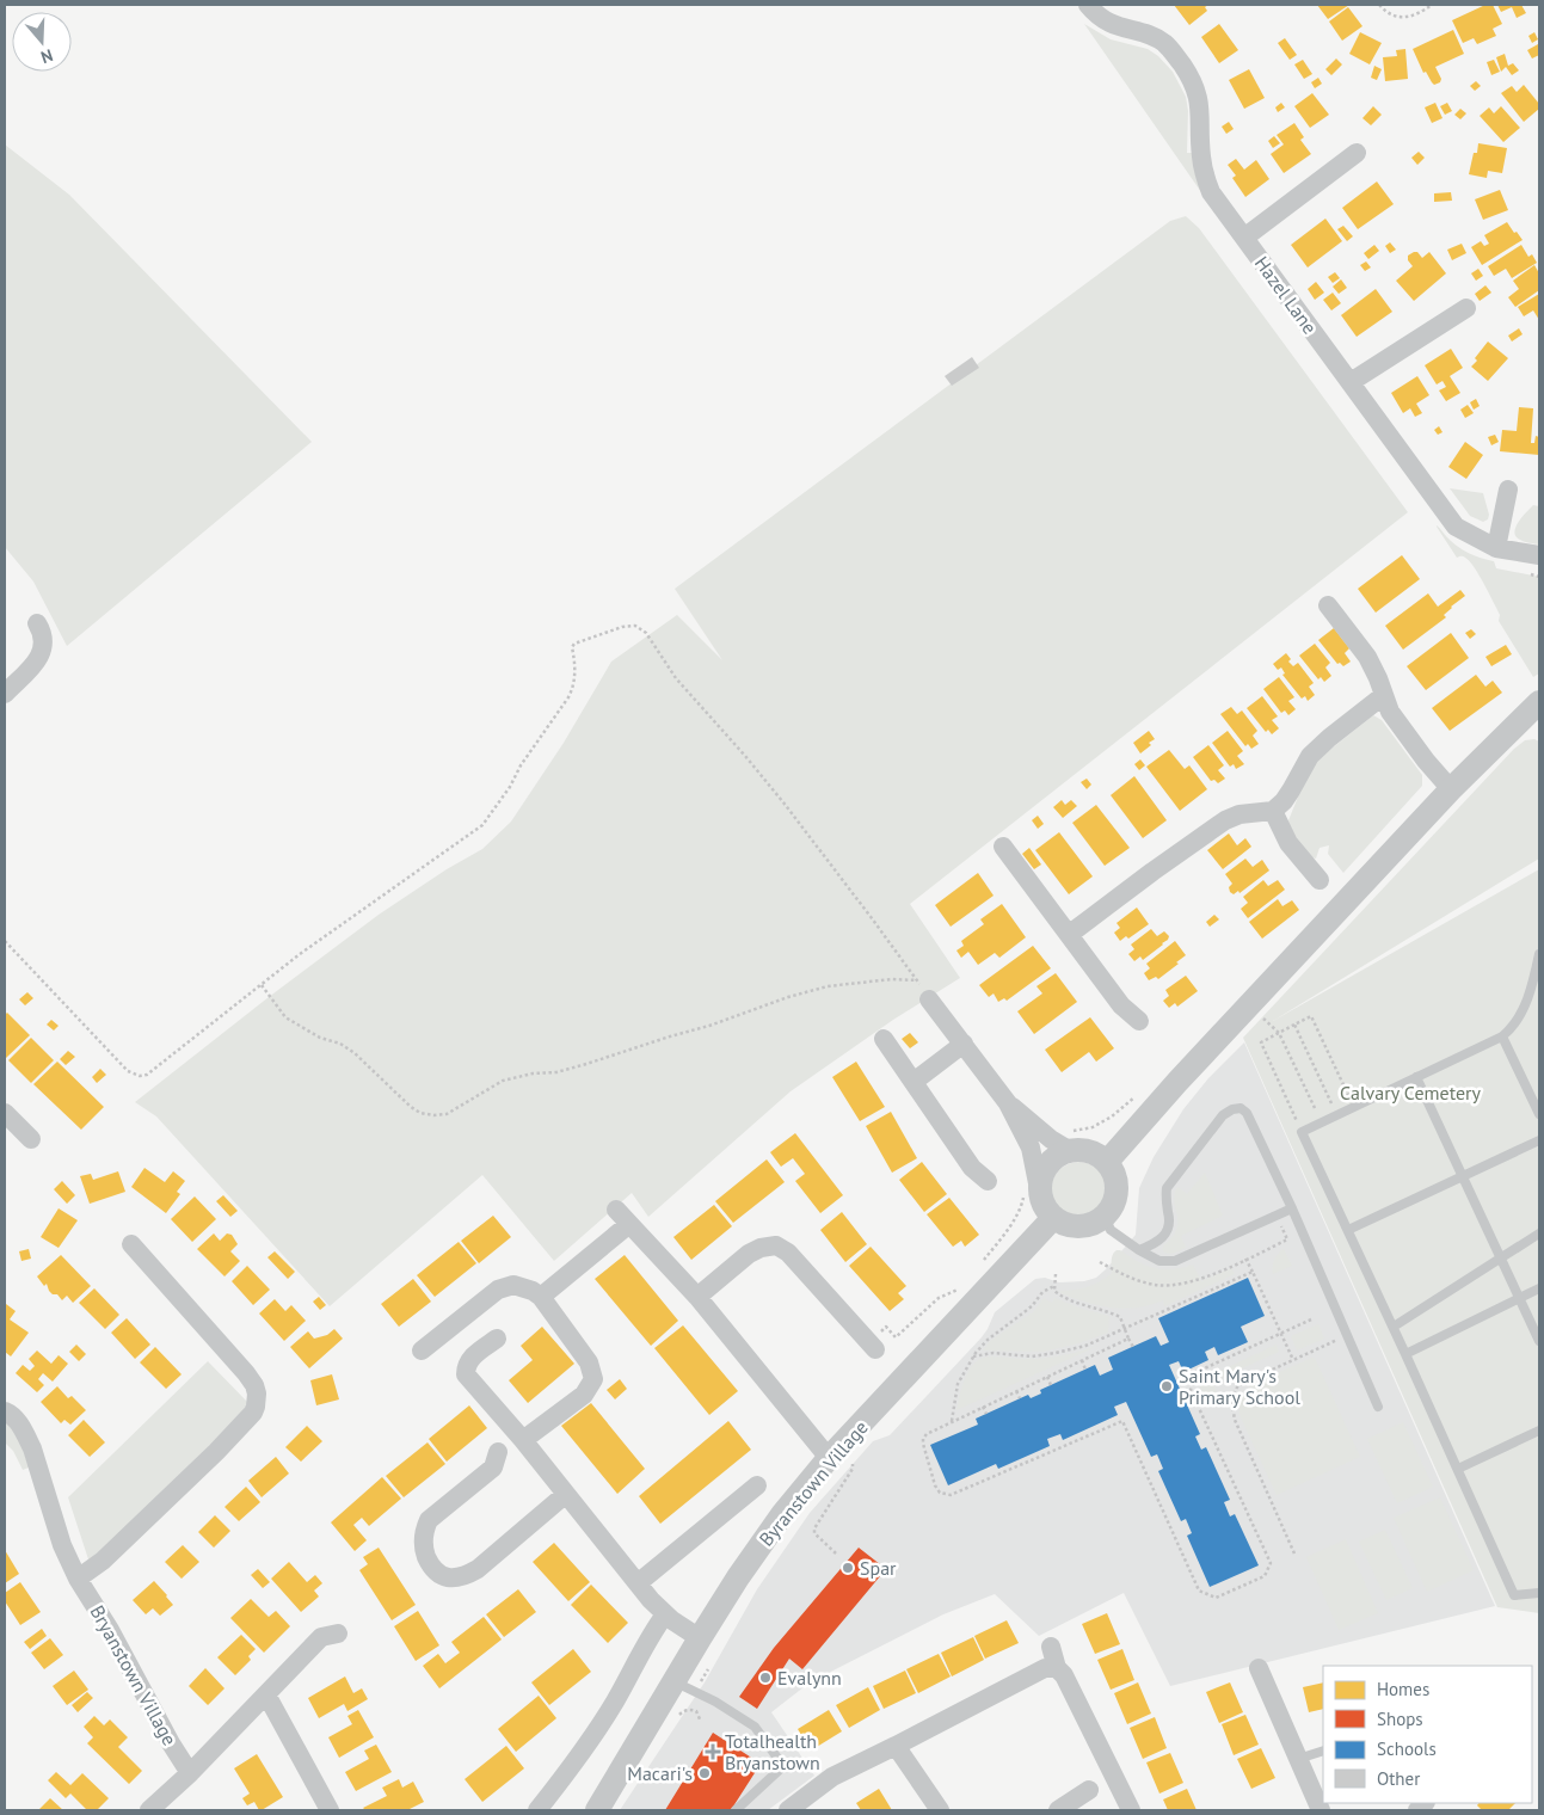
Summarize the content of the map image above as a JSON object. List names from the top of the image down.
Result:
{
  "streets": {
    "street": ["Hazel Lane", "Byranstown Village", "Bryanstown Village"]
  },
  "parks": ["Calvary Cemetery"],
  "places": {
    "other": [
      "Saint Mary's Primary School",
      "Spar",
      "Evalynn",
      "Macari's"
    ],
    "health": ["Totalhealth Bryanstown"]
  },
  "legend": [
    "Homes",
    "Shops",
    "Schools",
    "Other"
  ],
  "north": "bottom"
}
